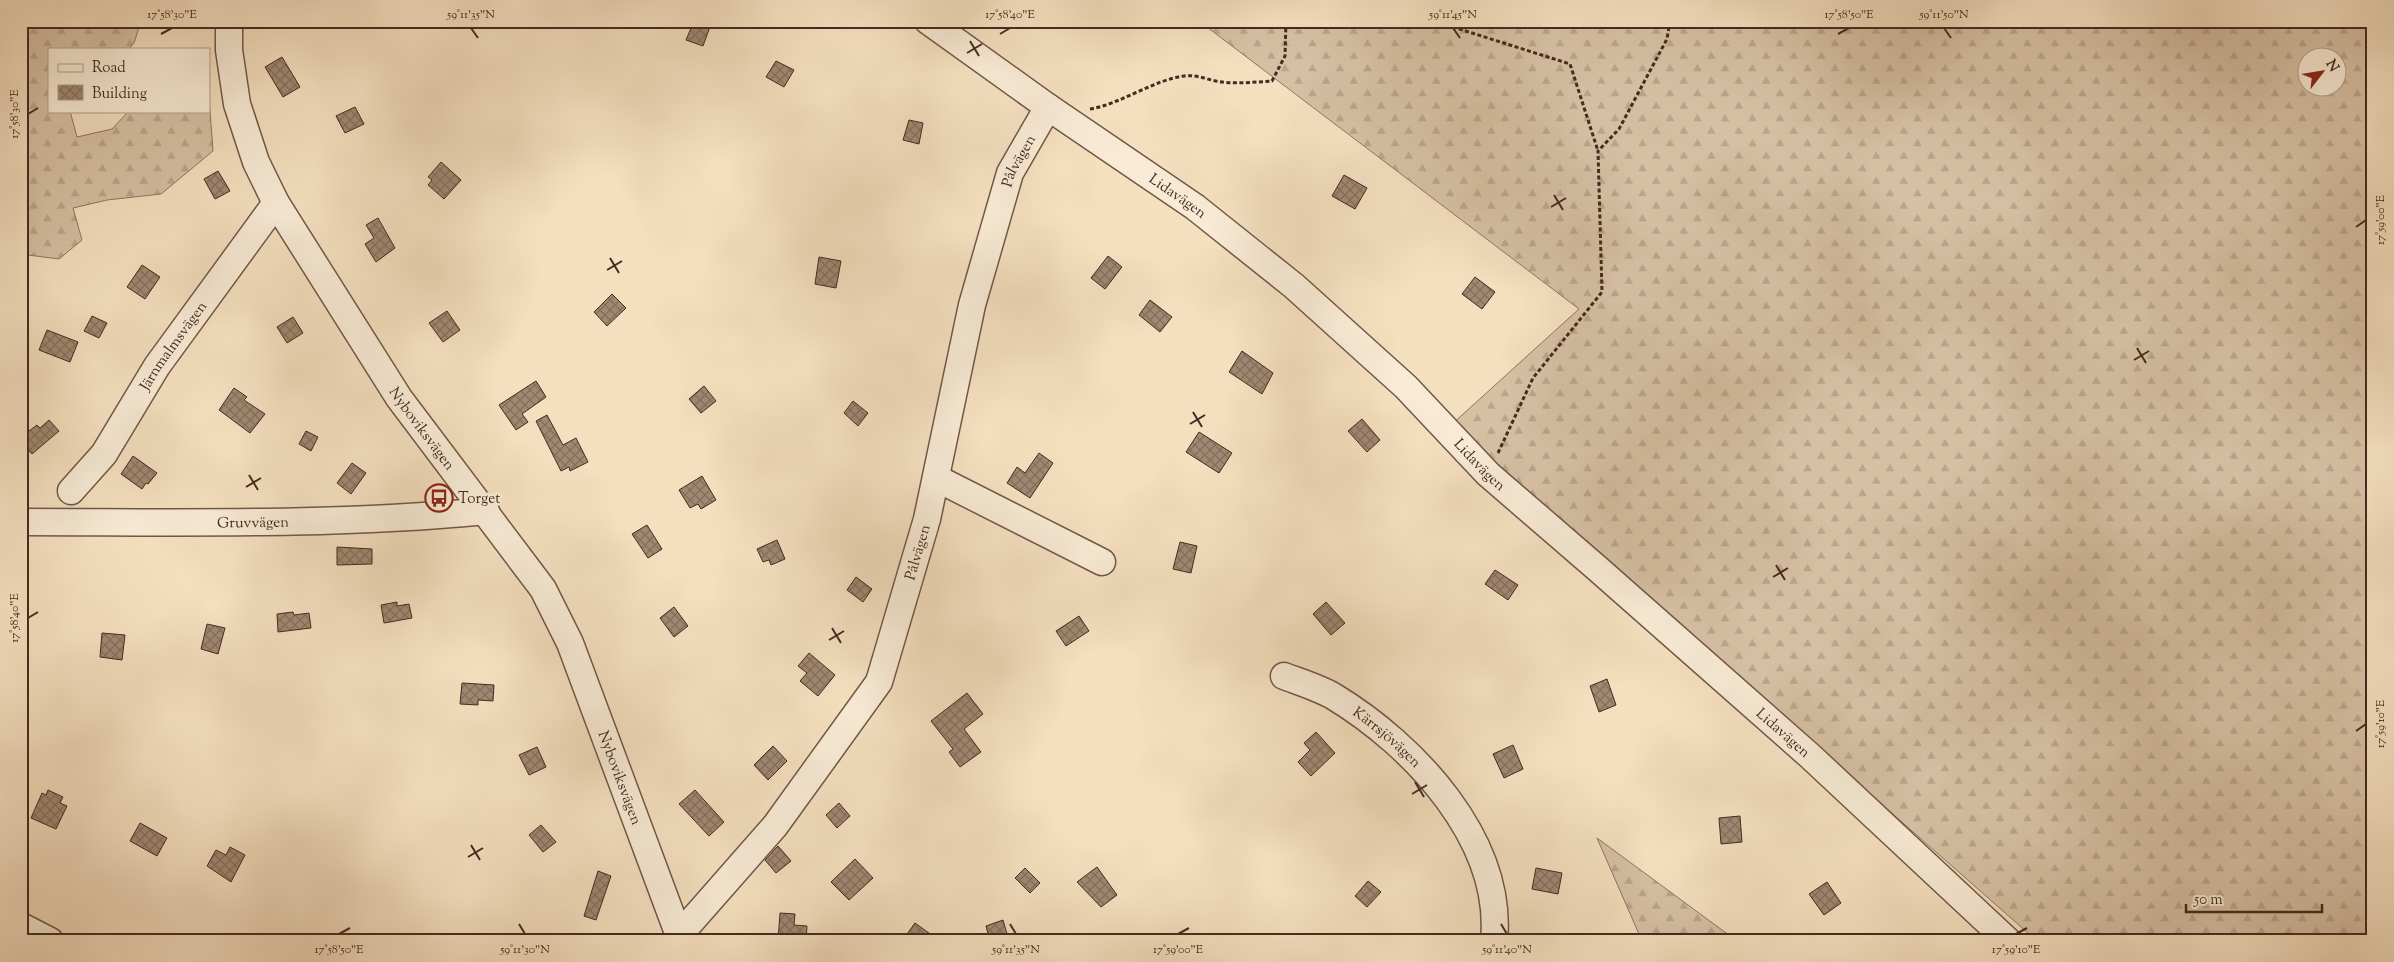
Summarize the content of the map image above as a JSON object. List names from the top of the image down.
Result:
{
  "streets": {
    "street": [
      "Pålvägen",
      "Lidavägen",
      "Järnmalmsvägen",
      "Nyboviksvägen",
      "Gruvvägen",
      "Kärrsjövägen"
    ]
  },
  "crossings": [
    ["Pålvägen", "Lidavägen"],
    ["Pålvägen", "Nyboviksvägen"],
    ["Järnmalmsvägen", "Nyboviksvägen"],
    ["Nyboviksvägen", "Gruvvägen"]
  ],
  "places": {
    "bus stop": ["Torget"]
  },
  "legend": ["Road", "Building"],
  "scale_bar": "50 m",
  "north": "top right",
  "coordinates": [
    "17°58'30\"E",
    "59°11'35\"N",
    "17°58'40\"E",
    "59°11'45\"N",
    "17°58'50\"E",
    "59°11'50\"N",
    "17°59'00\"E",
    "17°59'10\"E",
    "59°11'30\"N",
    "59°11'40\"N"
  ]
}
